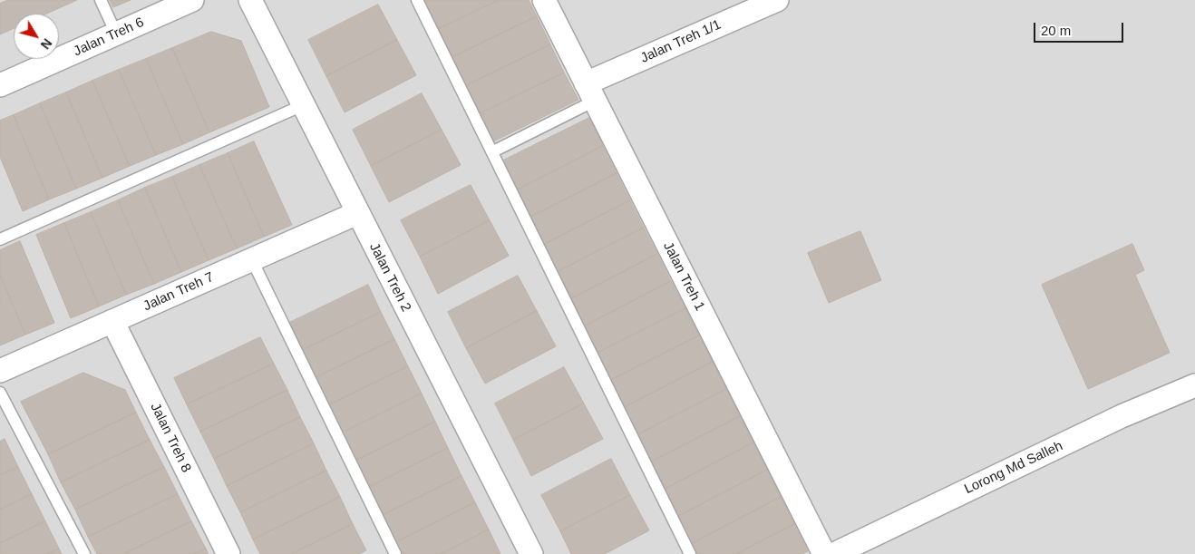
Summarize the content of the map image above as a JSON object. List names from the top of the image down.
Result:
{
  "streets": {
    "street": [
      "Jalan Treh 6",
      "Jalan Treh 1/1",
      "Jalan Treh 1",
      "Jalan Treh 2",
      "Jalan Treh 7",
      "Jalan Treh 8",
      "Lorong Md Salleh"
    ]
  },
  "crossings": [
    ["Jalan Treh 1/1", "Jalan Treh 1"],
    ["Jalan Treh 2", "Jalan Treh 7"],
    ["Jalan Treh 7", "Jalan Treh 8"]
  ],
  "scale_bar": "20 m",
  "north": "bottom right"
}
